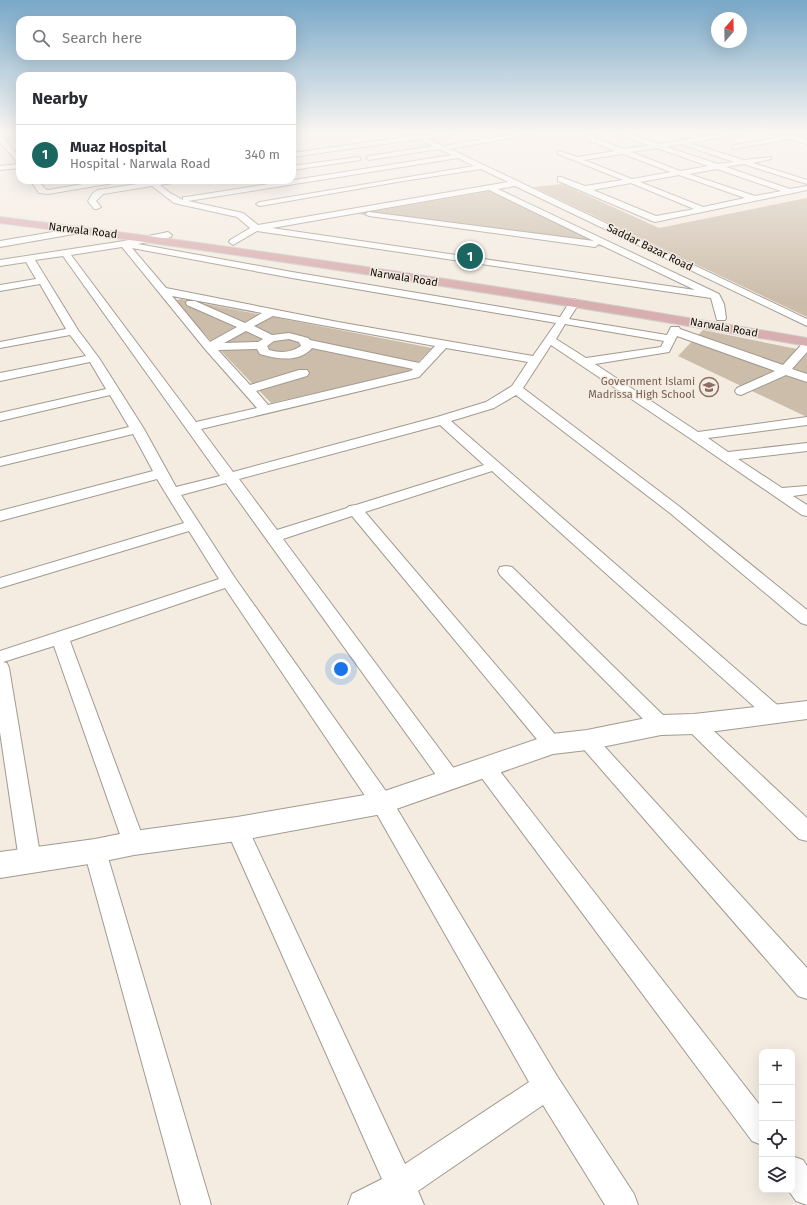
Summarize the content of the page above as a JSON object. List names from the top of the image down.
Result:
{
  "streets": {
    "main road": ["Narwala Road"],
    "street": ["Saddar Bazar Road"]
  },
  "places": {
    "school or university": ["Government Islami Madrissa High School"]
  },
  "north": "top",
  "page": {
    "search": "Search here",
    "heading": "Nearby",
    "list": [
      {
        "mark": "1",
        "name": "Muaz Hospital",
        "note": "Hospital · Narwala Road",
        "value": "340 m"
      }
    ],
    "pins": "1",
    "map_buttons": ["+", "−"]
  }
}
